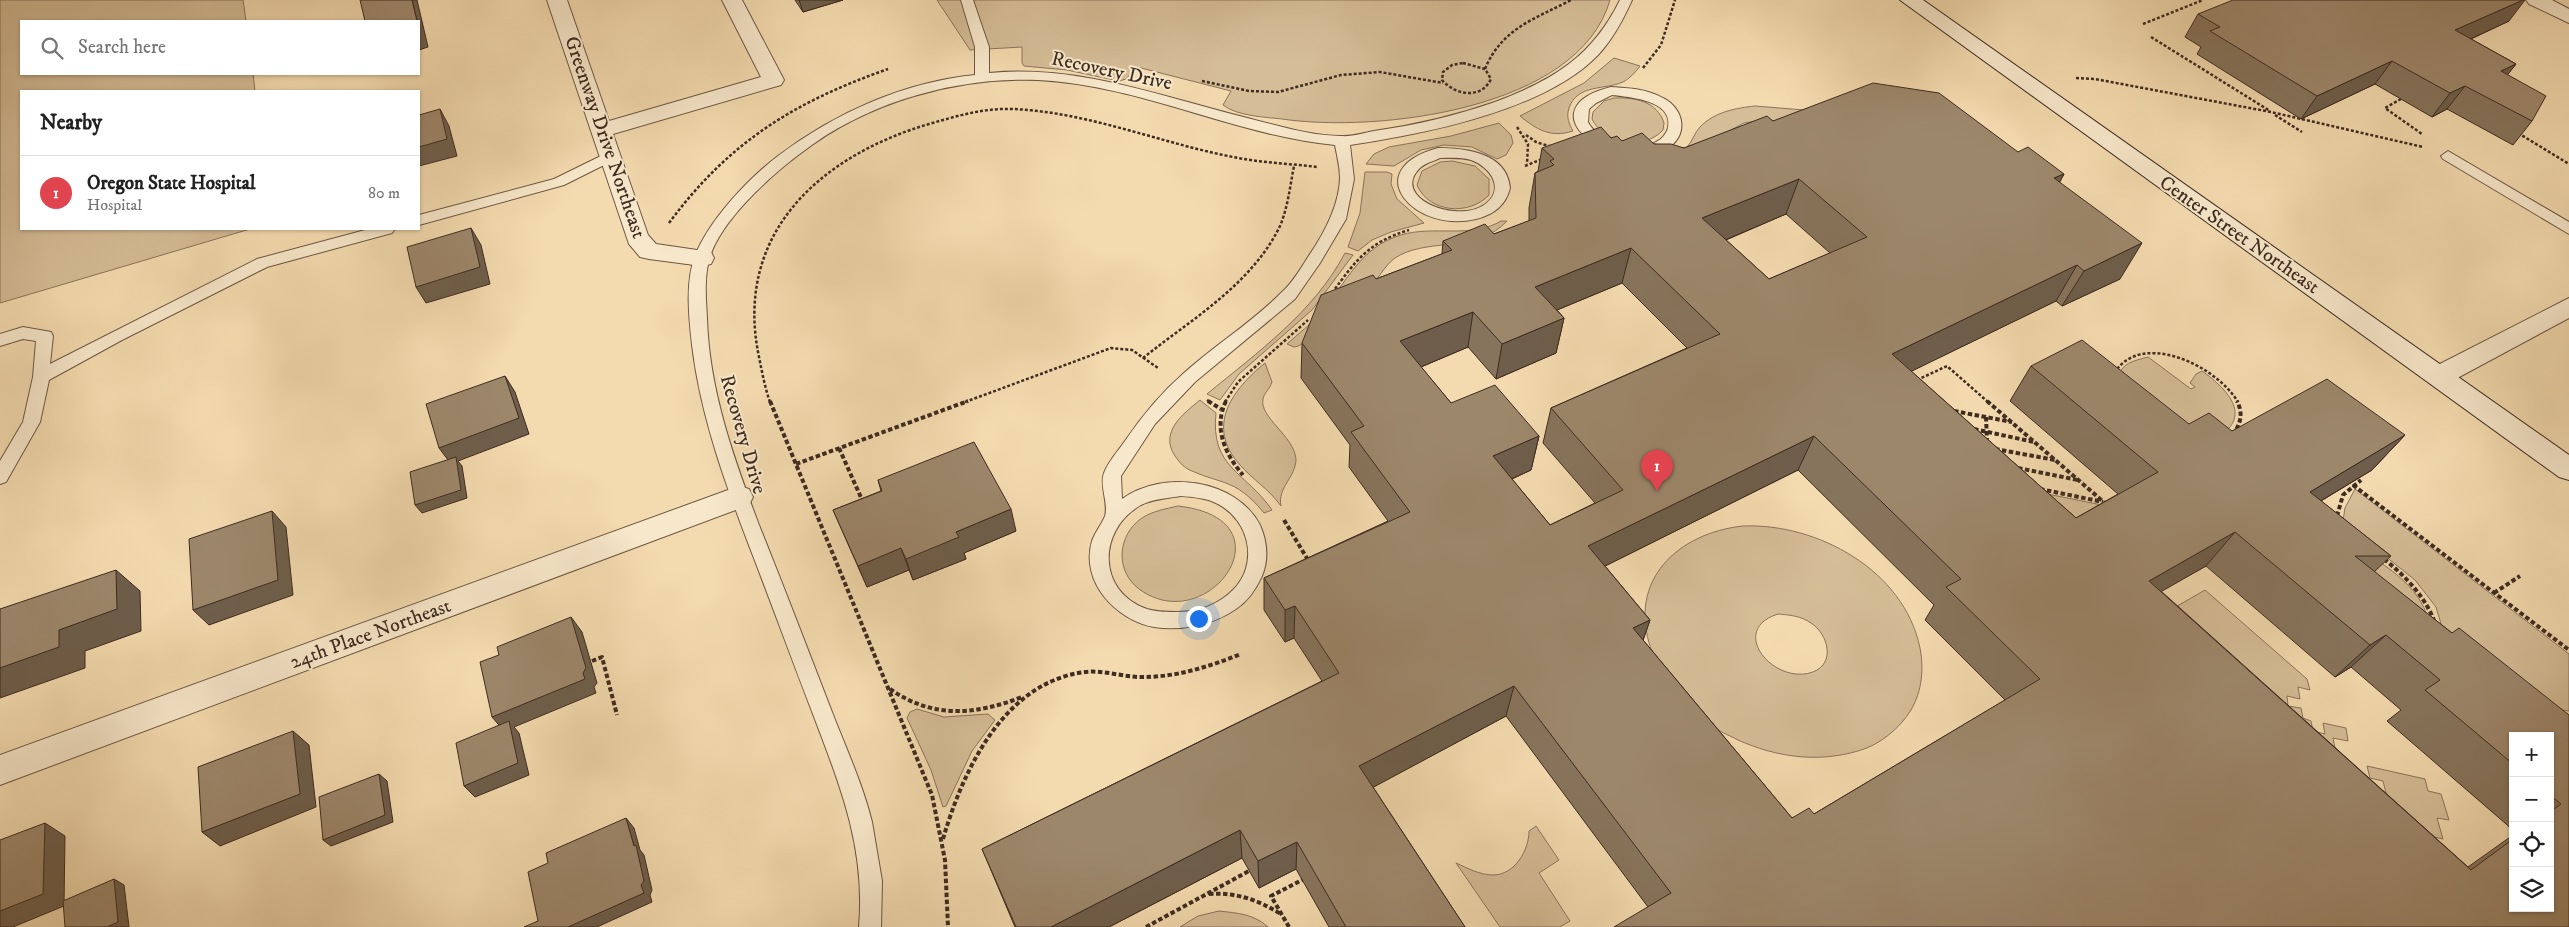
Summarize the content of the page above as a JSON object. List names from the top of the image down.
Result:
{
  "streets": {
    "street": ["Greenway Drive Northeast", "Center Street Northeast", "24th Place Northeast"],
    "lane": ["Recovery Drive"]
  },
  "crossings": [
    ["Recovery Drive", "Greenway Drive Northeast"],
    ["Recovery Drive", "24th Place Northeast"]
  ],
  "page": {
    "search": "Search here",
    "heading": "Nearby",
    "list": [
      {
        "mark": "1",
        "name": "Oregon State Hospital",
        "note": "Hospital",
        "value": "80 m"
      }
    ],
    "pins": "1",
    "map_buttons": ["+", "−"]
  }
}
